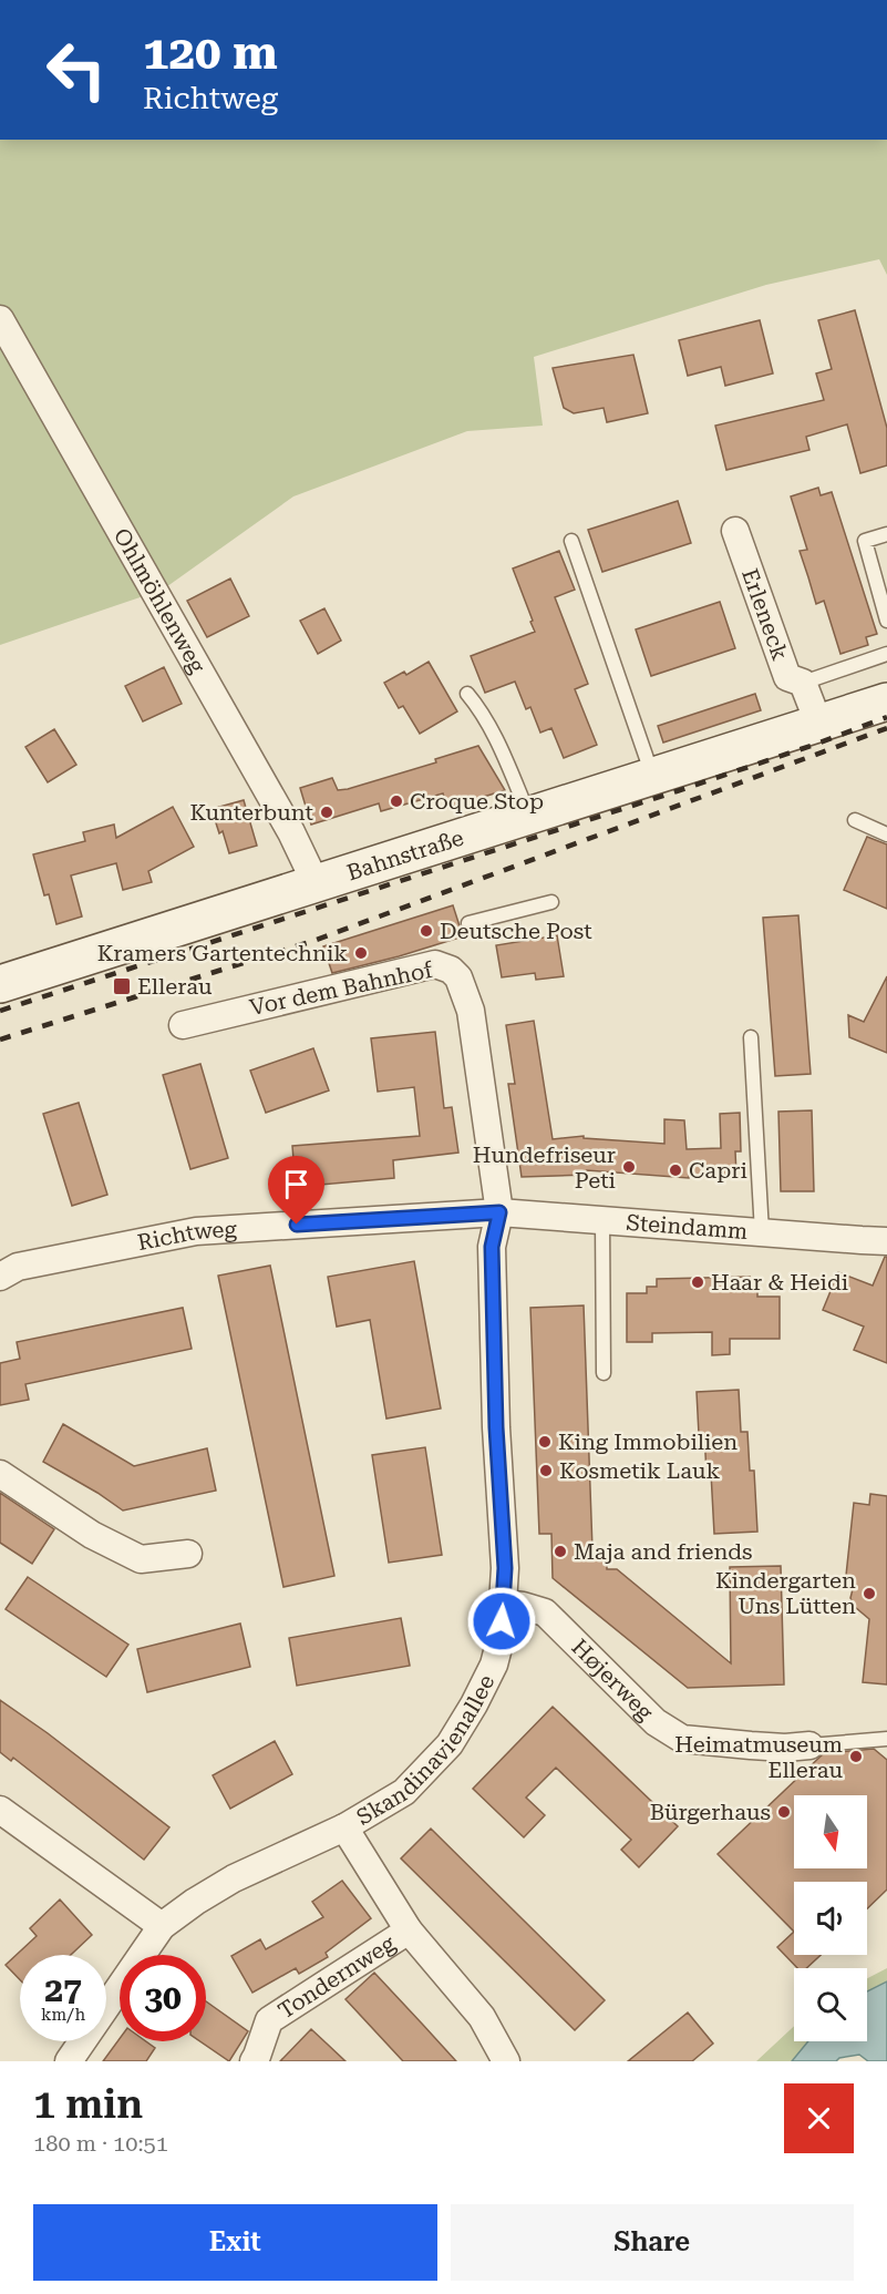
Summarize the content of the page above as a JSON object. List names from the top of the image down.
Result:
{
  "streets": {
    "main road": ["Bahnstraße"],
    "street": [
      "Ohlmöhlenweg",
      "Erleneck",
      "Vor dem Bahnhof",
      "Steindamm",
      "Richtweg",
      "Højerweg",
      "Skandinavienallee",
      "Tondernweg"
    ]
  },
  "crossings": [
    ["Ohlmöhlenweg", "Bahnstraße"],
    ["Erleneck", "Bahnstraße"],
    ["Vor dem Bahnhof", "Steindamm"],
    ["Vor dem Bahnhof", "Richtweg"],
    ["Vor dem Bahnhof", "Skandinavienallee"],
    ["Steindamm", "Richtweg"],
    ["Steindamm", "Skandinavienallee"],
    ["Richtweg", "Skandinavienallee"],
    ["Højerweg", "Skandinavienallee"],
    ["Skandinavienallee", "Tondernweg"]
  ],
  "places": {
    "other": [
      "Croque Stop",
      "Kunterbunt",
      "Deutsche Post",
      "Kramers Gartentechnik",
      "Hundefriseur Peti",
      "Capri",
      "Haar & Heidi",
      "King Immobilien",
      "Kosmetik Lauk",
      "Maja and friends",
      "Kindergarten Uns Lütten",
      "Heimatmuseum Ellerau",
      "Bürgerhaus"
    ],
    "transit": ["Ellerau"]
  },
  "north": "bottom",
  "page": {
    "turn": ["120 m", "Richtweg"],
    "speed": "27 km/h",
    "limit": "30",
    "heading": ["1 min", "180 m · 10:51"],
    "buttons": ["Exit", "Share"]
  }
}
